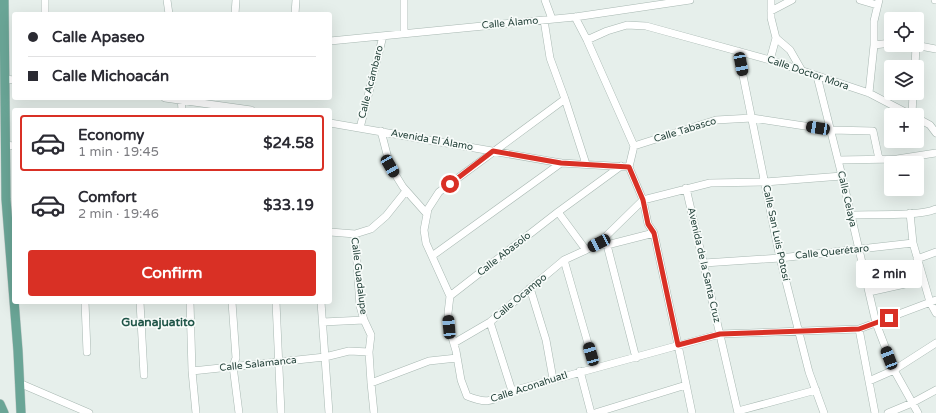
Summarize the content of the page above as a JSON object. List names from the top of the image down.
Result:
{
  "streets": {
    "street": [
      "Calle Álamo",
      "Calle Doctor Mora",
      "Calle Acámbaro",
      "Calle Tabasco",
      "Avenida El Álamo",
      "Calle Celaya",
      "Calle San Luis Potosí",
      "Calle Querétaro",
      "Calle Abasolo",
      "Avenida de la Santa Cruz",
      "Calle Guadalupe",
      "Calle Ocampo",
      "Calle Salamanca",
      "Calle Aconahuatl"
    ]
  },
  "crossings": [
    ["Calle Álamo", "Calle Acámbaro"],
    ["Calle Doctor Mora", "Calle Celaya"],
    ["Calle Doctor Mora", "Calle San Luis Potosí"],
    ["Calle Acámbaro", "Avenida El Álamo"],
    ["Calle Tabasco", "Calle Celaya"],
    ["Calle Tabasco", "Calle San Luis Potosí"],
    ["Avenida El Álamo", "Calle Abasolo"],
    ["Calle Celaya", "Calle Querétaro"],
    ["Calle Celaya", "Calle Aconahuatl"],
    ["Calle San Luis Potosí", "Calle Querétaro"],
    ["Calle San Luis Potosí", "Calle Aconahuatl"],
    ["Calle Querétaro", "Avenida de la Santa Cruz"],
    ["Avenida de la Santa Cruz", "Calle Aconahuatl"],
    ["Calle Guadalupe", "Calle Salamanca"]
  ],
  "districts": ["Guanajuatito"],
  "page": {
    "map_buttons": ["+", "−"],
    "banner": ["Calle Apaseo", "Calle Michoacán"],
    "list": [
      {
        "name": "Economy",
        "note": "1 min · 19:45",
        "value": "$24.58"
      },
      {
        "name": "Comfort",
        "note": "2 min · 19:46",
        "value": "$33.19"
      }
    ],
    "buttons": "Confirm",
    "bubble": "2 min"
  }
}
